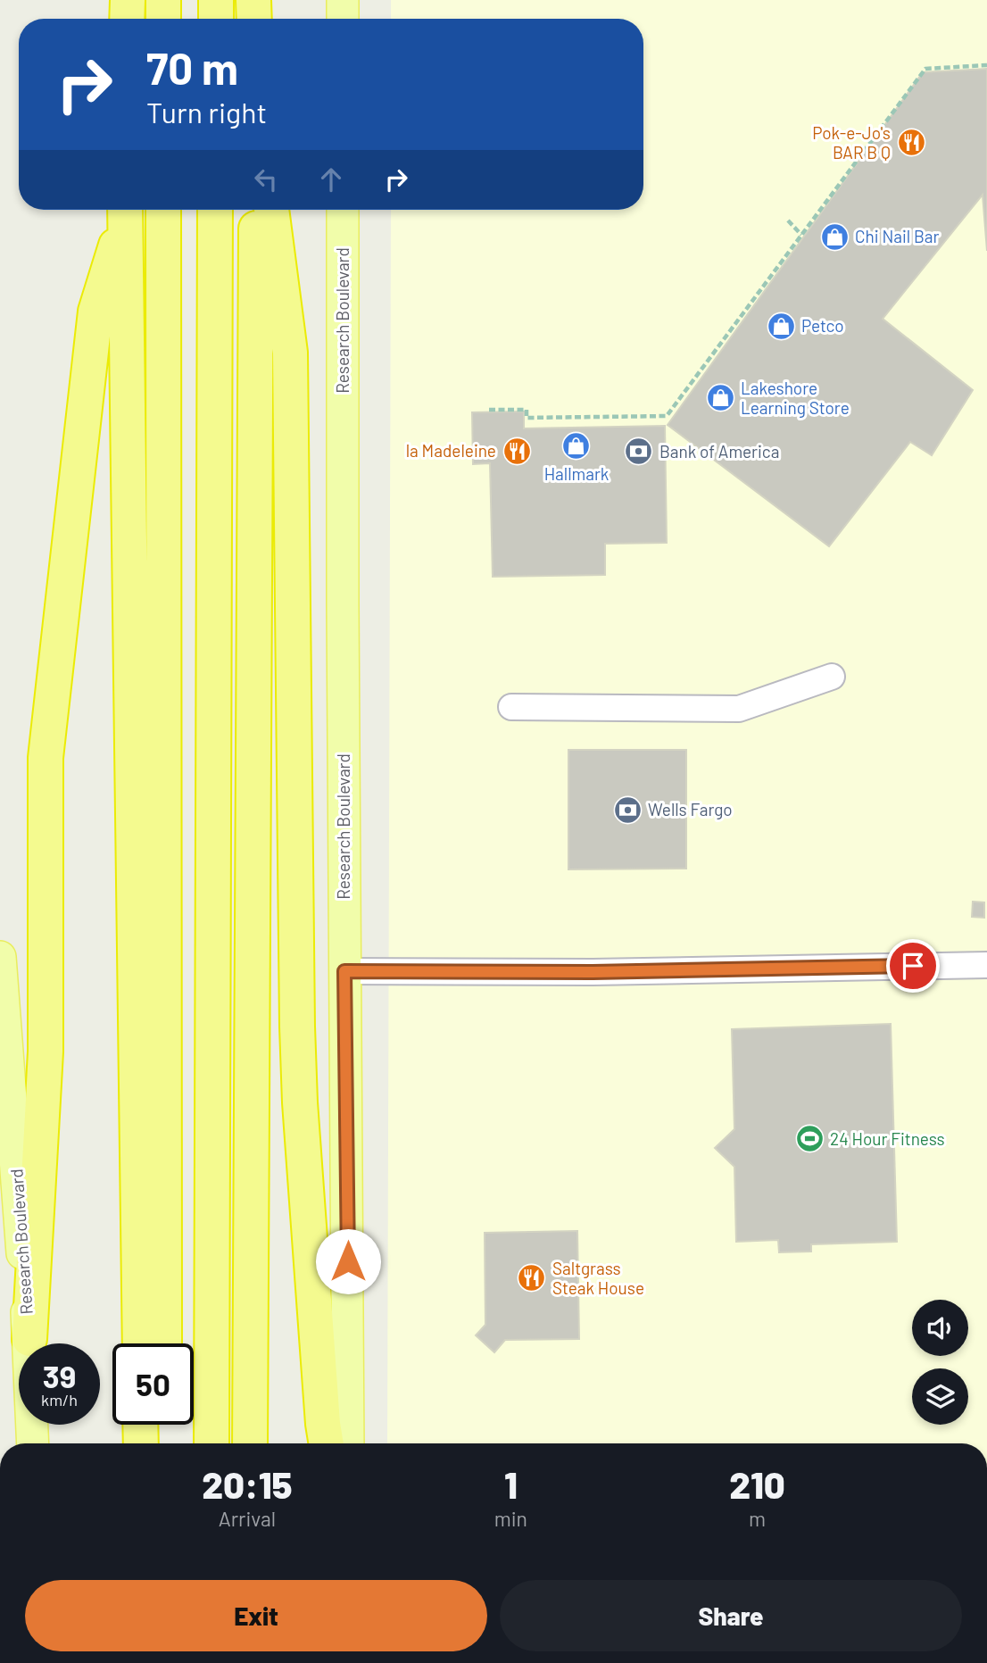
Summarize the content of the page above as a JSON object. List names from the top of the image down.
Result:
{
  "streets": {
    "main road": ["Research Boulevard"]
  },
  "places": {
    "restaurant": ["Pok-e-Jo's BAR B Q", "la Madeleine", "Saltgrass Steak House"],
    "shop": [
      "Chi Nail Bar",
      "Petco",
      "Lakeshore Learning Store",
      "Hallmark"
    ],
    "bank": ["Bank of America", "Wells Fargo"],
    "sports": ["24 Hour Fitness"]
  },
  "page": {
    "turn": ["70 m", "Turn right"],
    "speed": "39 km/h",
    "limit": "50",
    "eta": [
      "20:15",
      "Arrival",
      "1",
      "min",
      "210",
      "m"
    ],
    "buttons": ["Exit", "Share"]
  }
}
